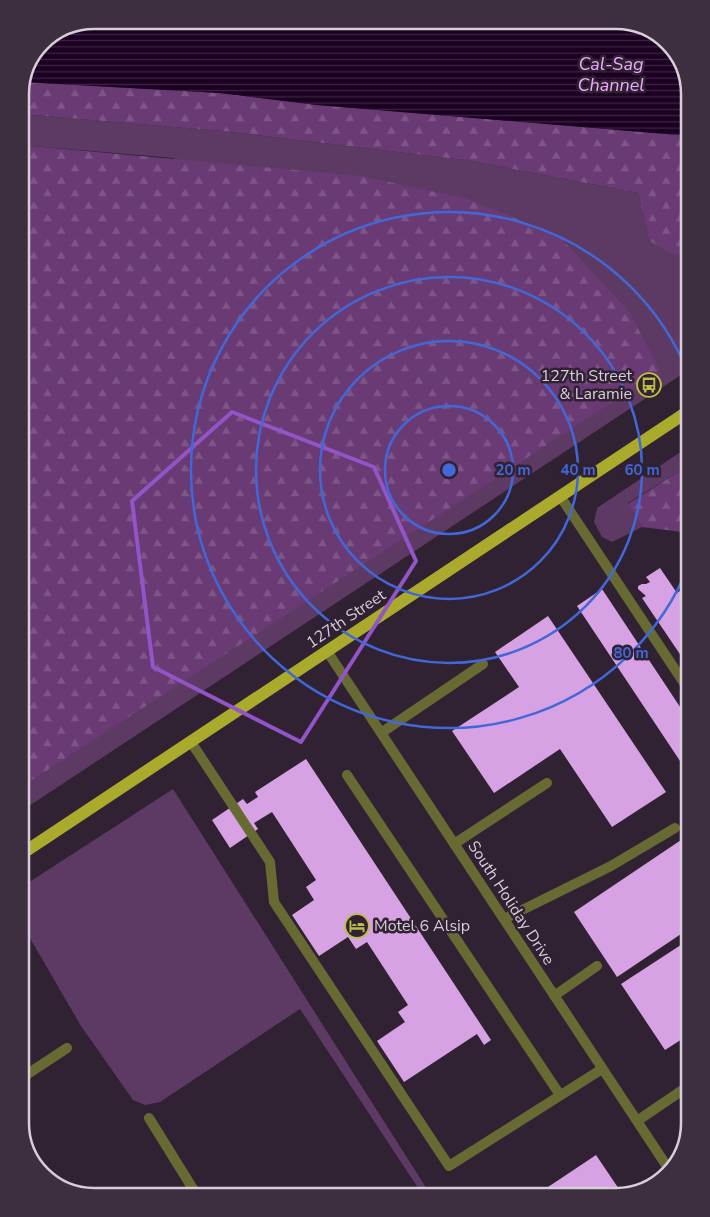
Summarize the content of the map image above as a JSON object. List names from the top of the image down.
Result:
{
  "streets": {
    "main road": ["127th Street"],
    "lane": ["South Holiday Drive"]
  },
  "crossings": [
    ["127th Street", "South Holiday Drive"]
  ],
  "water": ["Cal-Sag Channel"],
  "places": {
    "bus stop": ["127th Street & Laramie"],
    "hotel": ["Motel 6 Alsip"]
  },
  "rings": [
    "20 m",
    "40 m",
    "60 m",
    "80 m"
  ]
}
